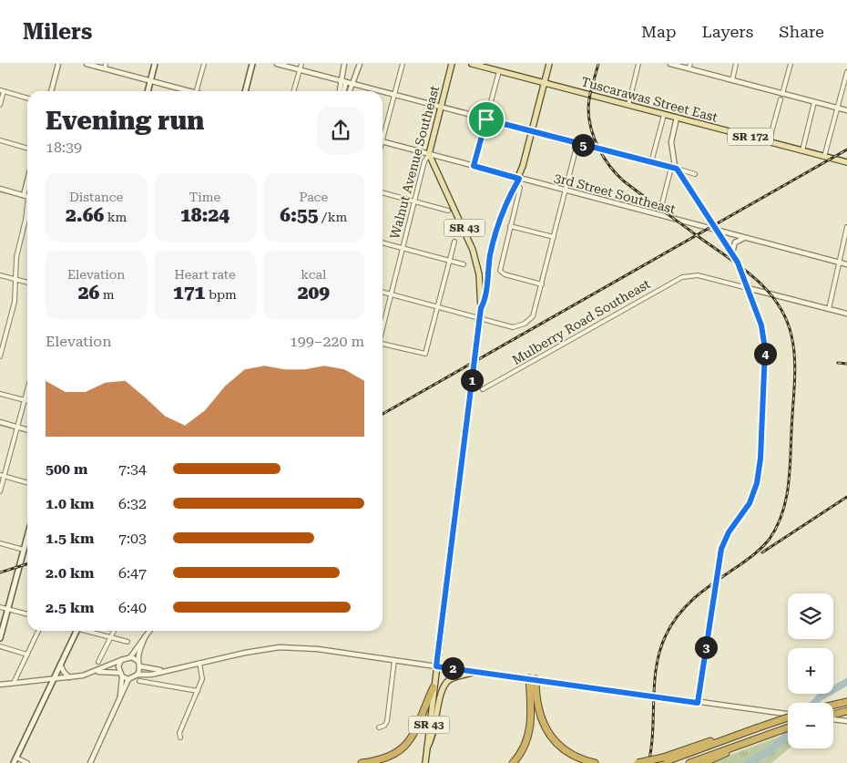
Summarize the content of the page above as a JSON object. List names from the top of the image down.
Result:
{
  "streets": {
    "main road": [
      "Tuscarawas Street East",
      "SR 172",
      "Walnut Avenue Southeast",
      "SR 43"
    ],
    "street": ["3rd Street Southeast", "Mulberry Road Southeast"]
  },
  "crossings": [
    ["Tuscarawas Street East", "SR 43"],
    ["Walnut Avenue Southeast", "3rd Street Southeast"],
    ["Walnut Avenue Southeast", "SR 43"],
    ["3rd Street Southeast", "SR 43"]
  ],
  "page": {
    "header": "Milers",
    "nav": ["Map", "Layers", "Share"],
    "heading": ["Evening run", "18:39"],
    "pins": [
      "5",
      "4",
      "1",
      "3",
      "2"
    ],
    "stats": [
      ["Distance", "2.66 km"],
      ["Time", "18:24"],
      ["Pace", "6:55 /km"],
      ["Elevation", "26 m"],
      ["Heart rate", "171 bpm"],
      ["kcal", "209"]
    ],
    "chart": ["Elevation", "199–220 m"],
    "list": [
      {
        "name": "500 m",
        "note": "7:34"
      },
      {
        "name": "1.0 km",
        "note": "6:32"
      },
      {
        "name": "1.5 km",
        "note": "7:03"
      },
      {
        "name": "2.0 km",
        "note": "6:47"
      },
      {
        "name": "2.5 km",
        "note": "6:40"
      }
    ],
    "map_buttons": ["+", "−"]
  }
}
